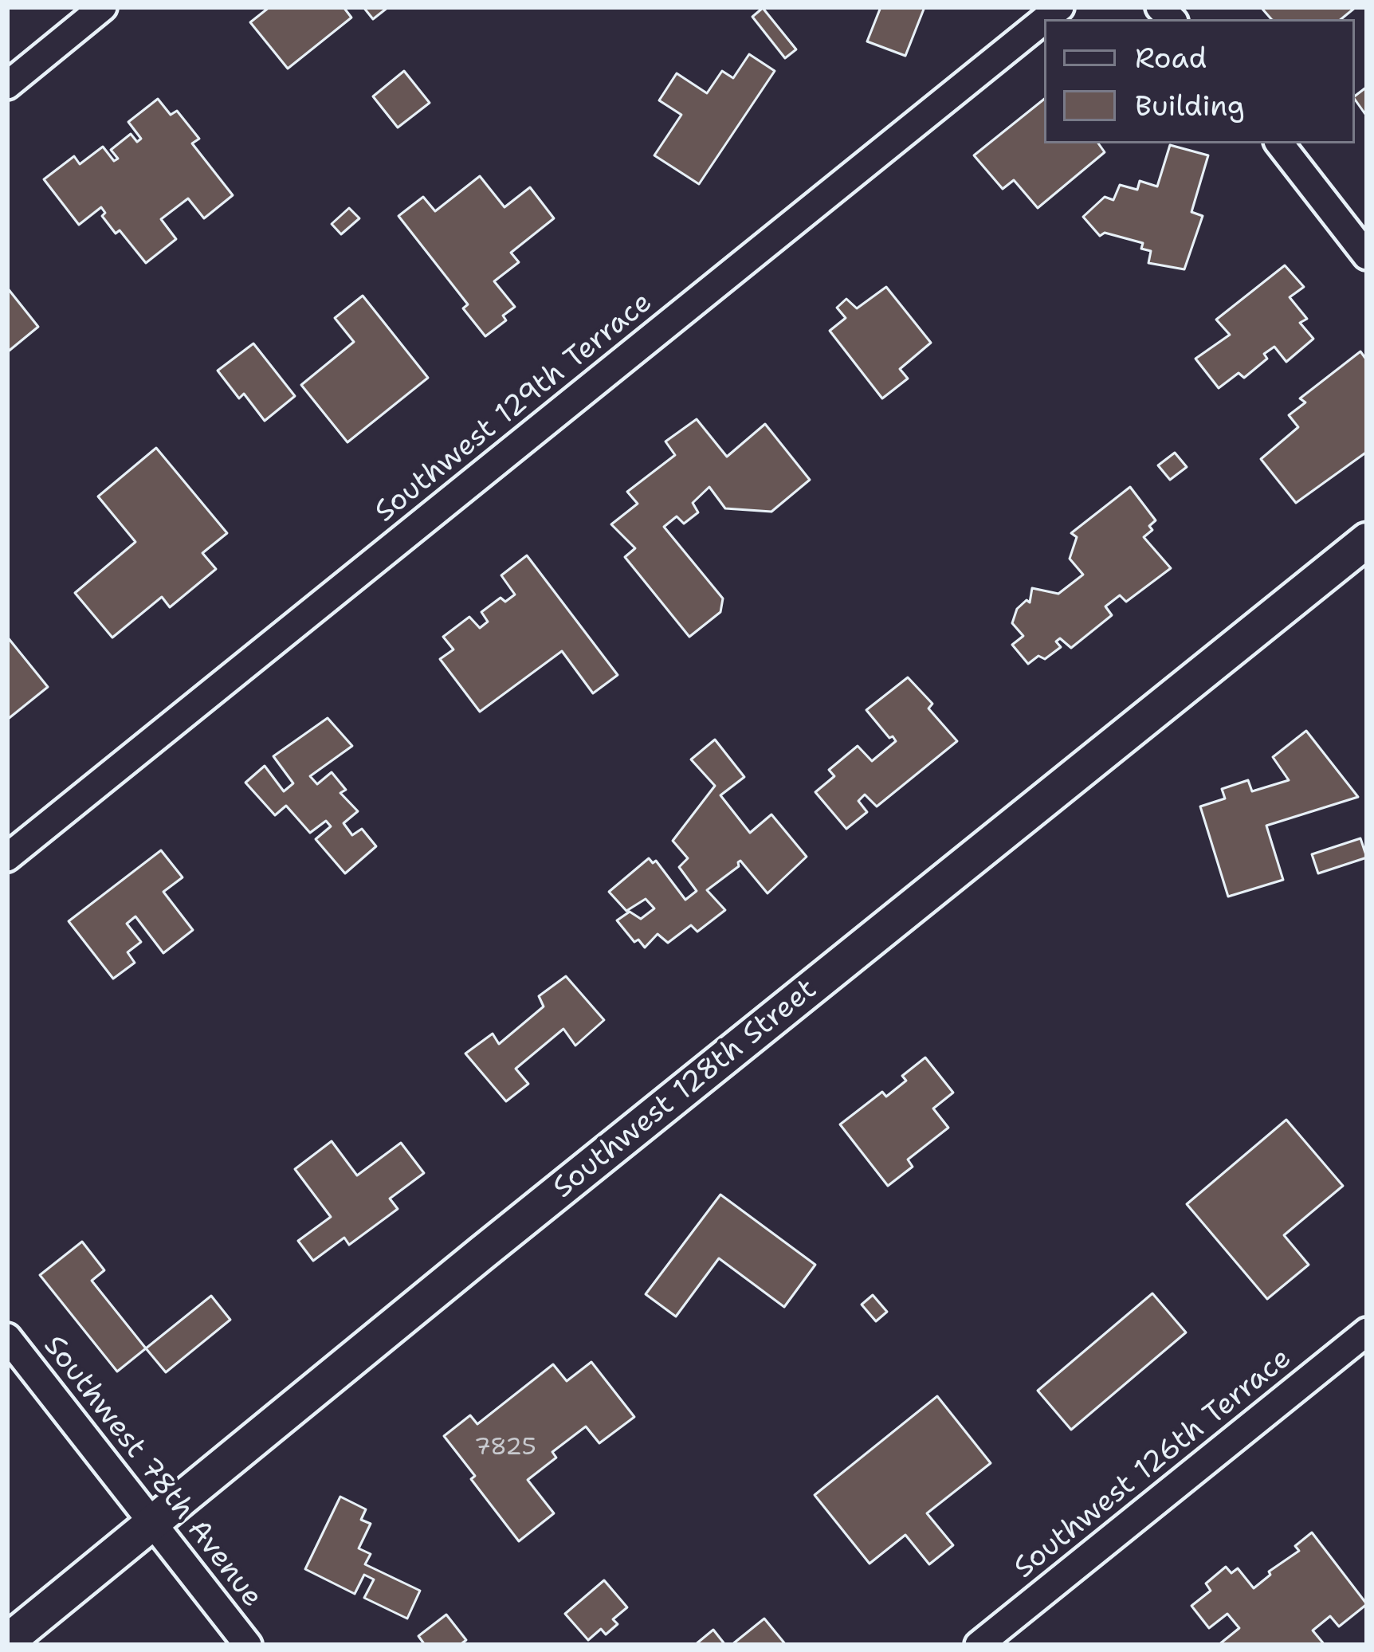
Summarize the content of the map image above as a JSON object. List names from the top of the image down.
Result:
{
  "streets": {
    "street": [
      "Southwest 129th Terrace",
      "Southwest 128th Street",
      "Southwest 126th Terrace",
      "Southwest 78th Avenue"
    ]
  },
  "crossings": [
    ["Southwest 128th Street", "Southwest 78th Avenue"]
  ],
  "house_numbers": ["7825"],
  "legend": ["Road", "Building"]
}
